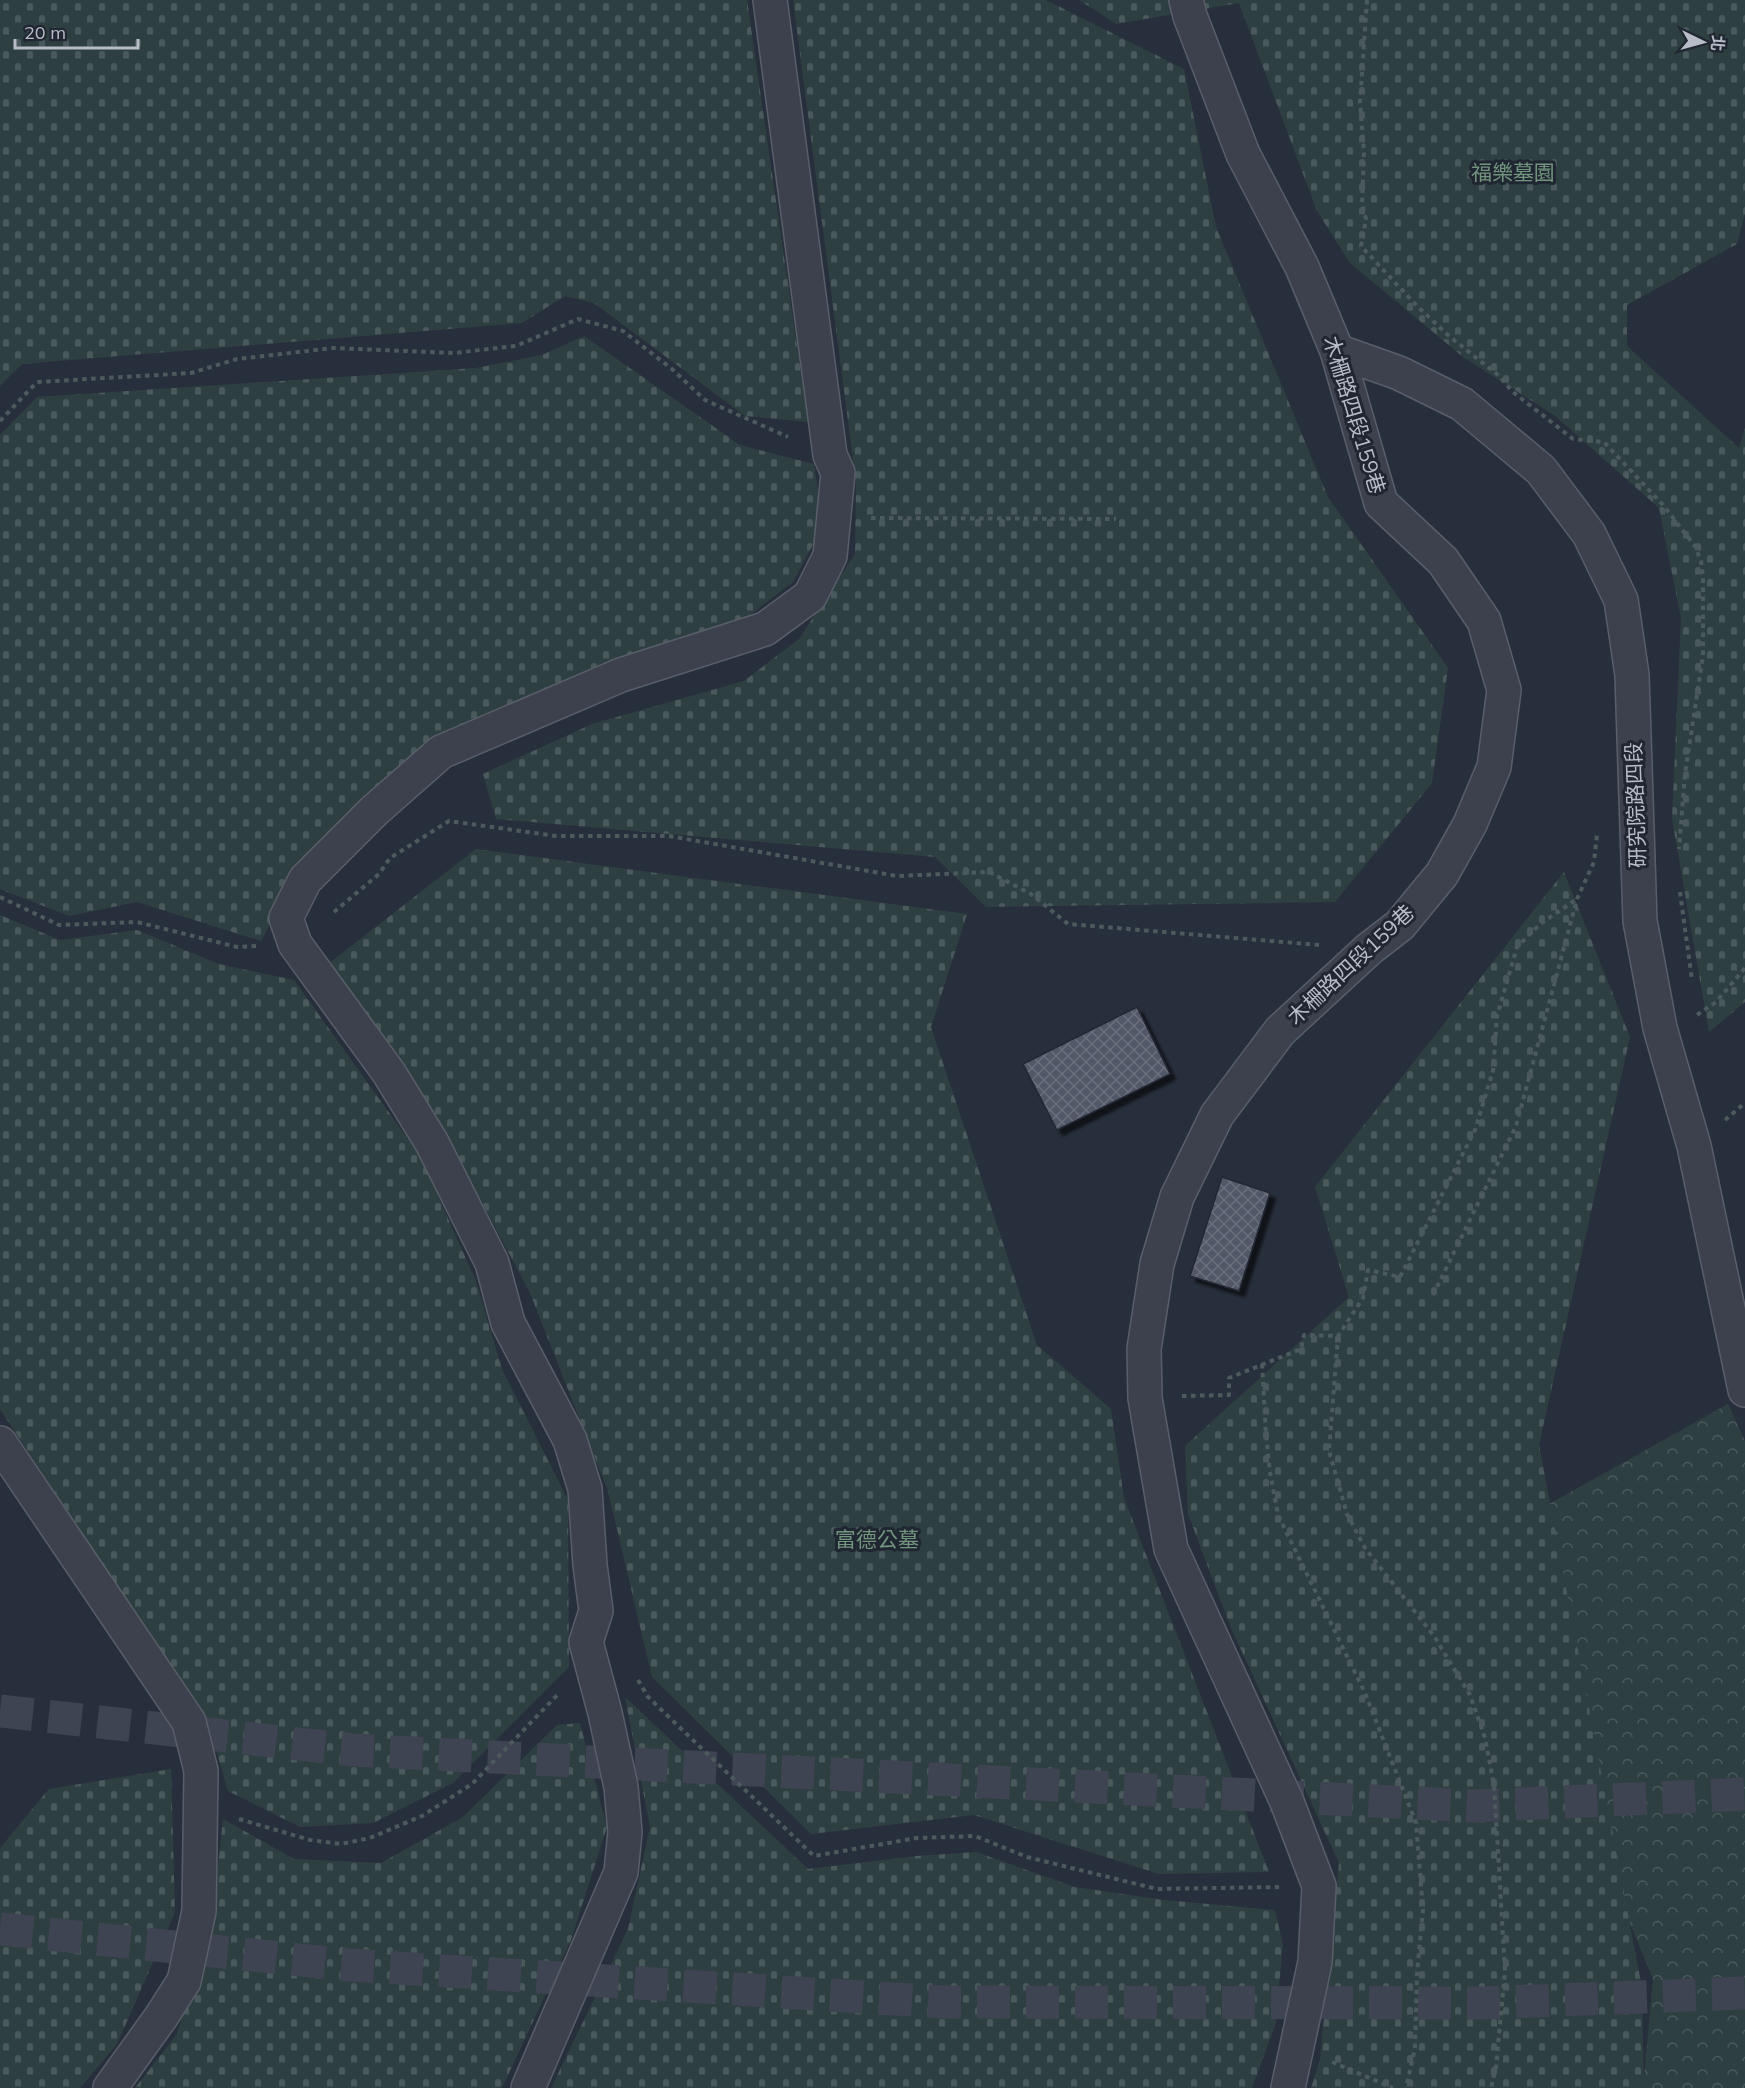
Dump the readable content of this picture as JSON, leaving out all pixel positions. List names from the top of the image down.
{
  "streets": {
    "street": ["木柵路四段159巷", "研究院路四段"]
  },
  "crossings": [
    ["木柵路四段159巷", "研究院路四段"]
  ],
  "parks": ["福樂墓園", "富德公墓"],
  "scale_bar": "20 m",
  "north": "right"
}
